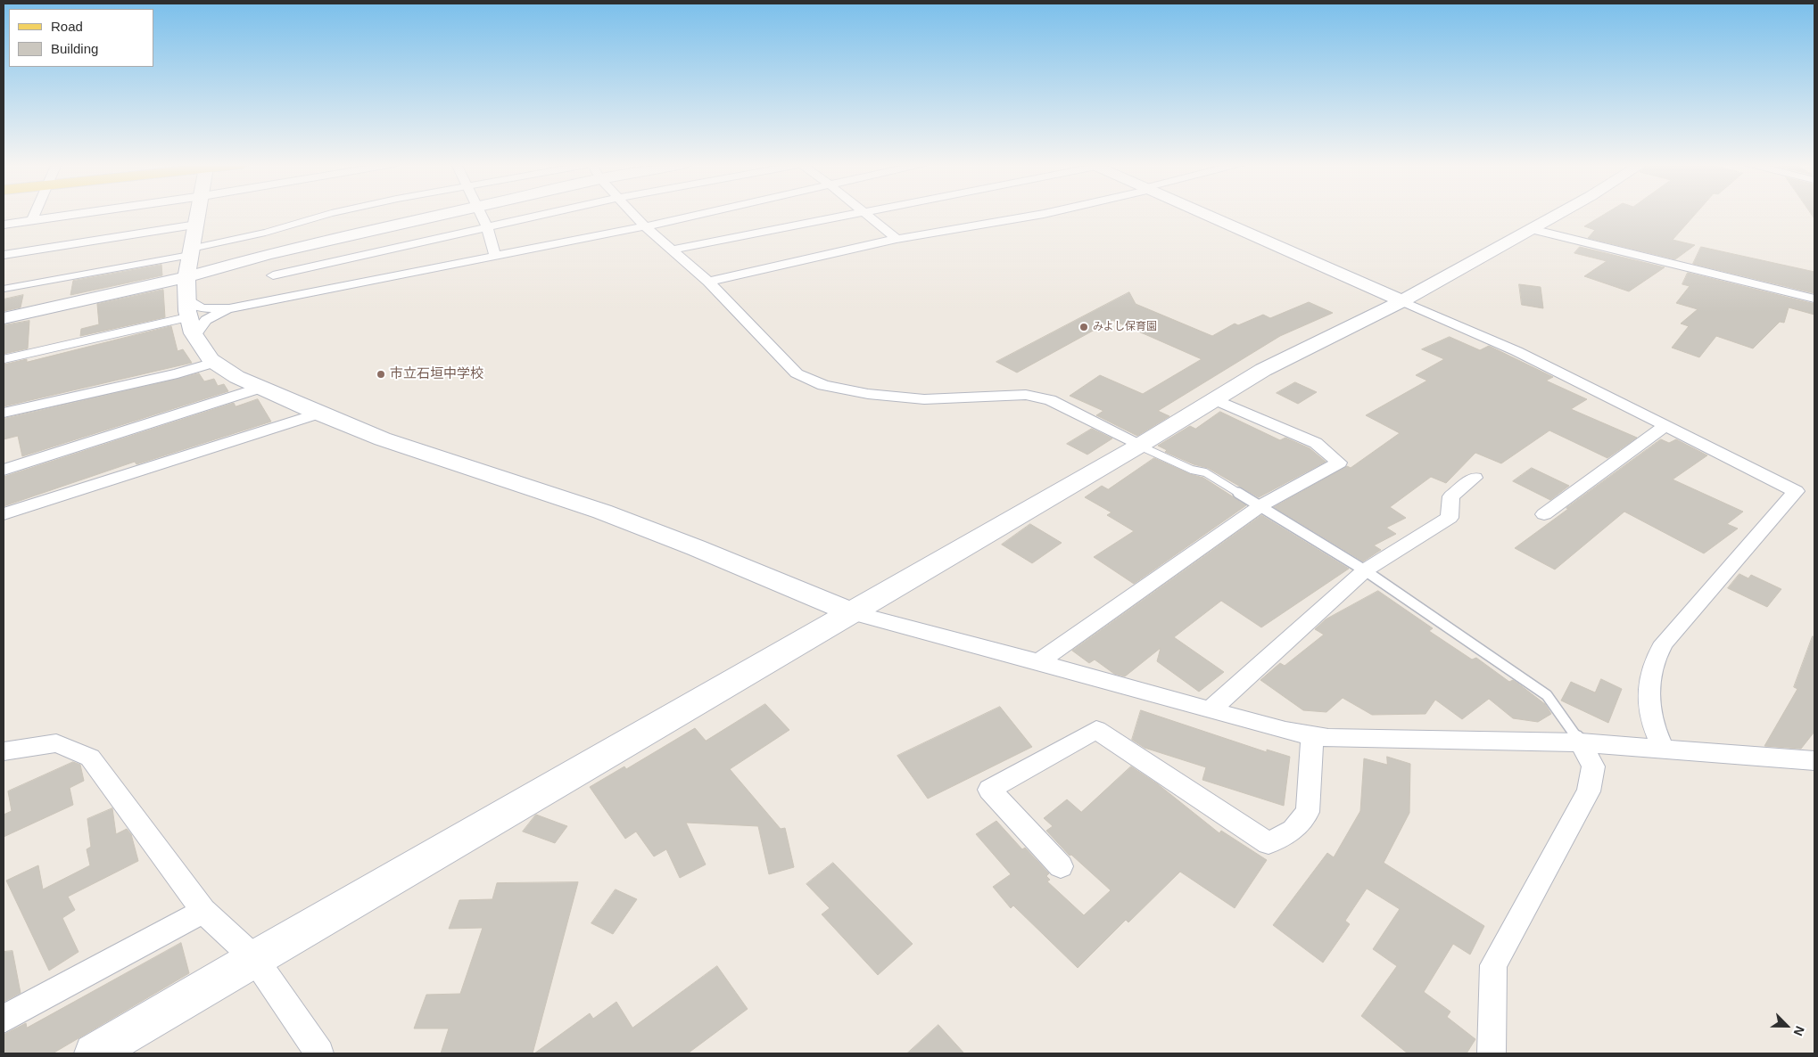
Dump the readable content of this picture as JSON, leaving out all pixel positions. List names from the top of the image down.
{
  "places": ["みよし保育園", "市立石垣中学校"],
  "legend": ["Road", "Building"],
  "north": "bottom right"
}
